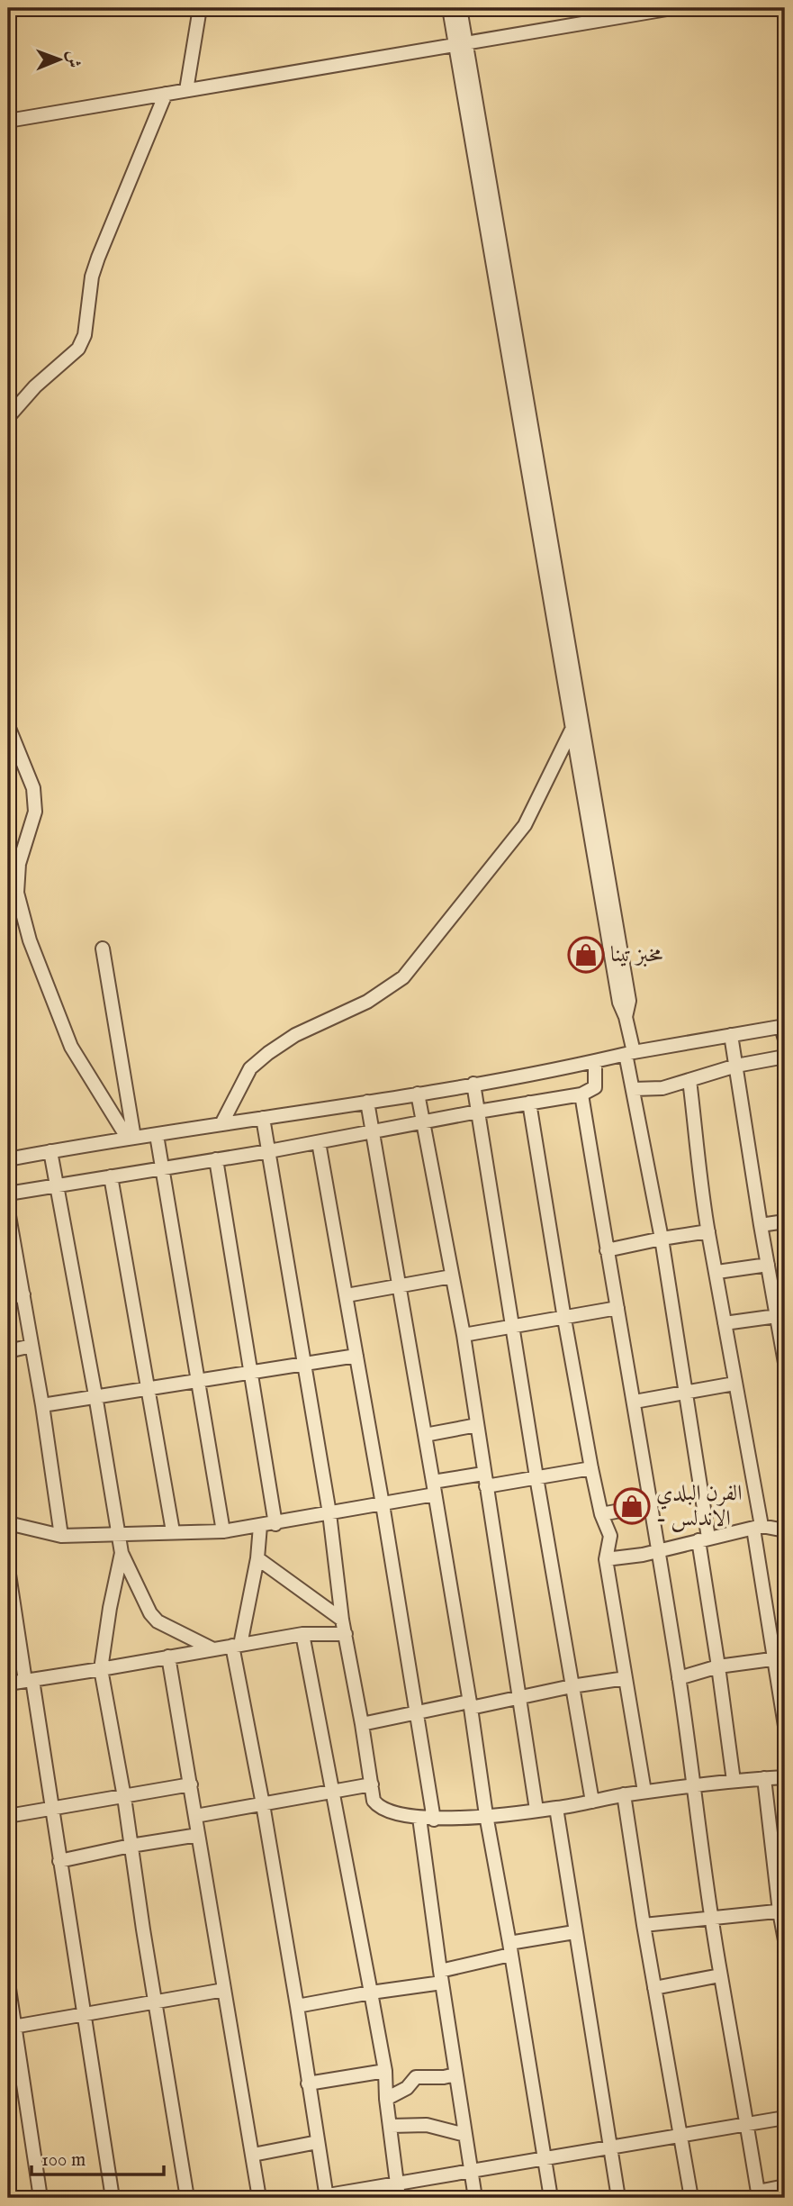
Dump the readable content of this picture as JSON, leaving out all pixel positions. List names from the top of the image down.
{
  "places": {
    "shop": ["مخبز تينا", "الفرن البلدي - الاندلس"]
  },
  "scale_bar": "100 m",
  "north": "right"
}
